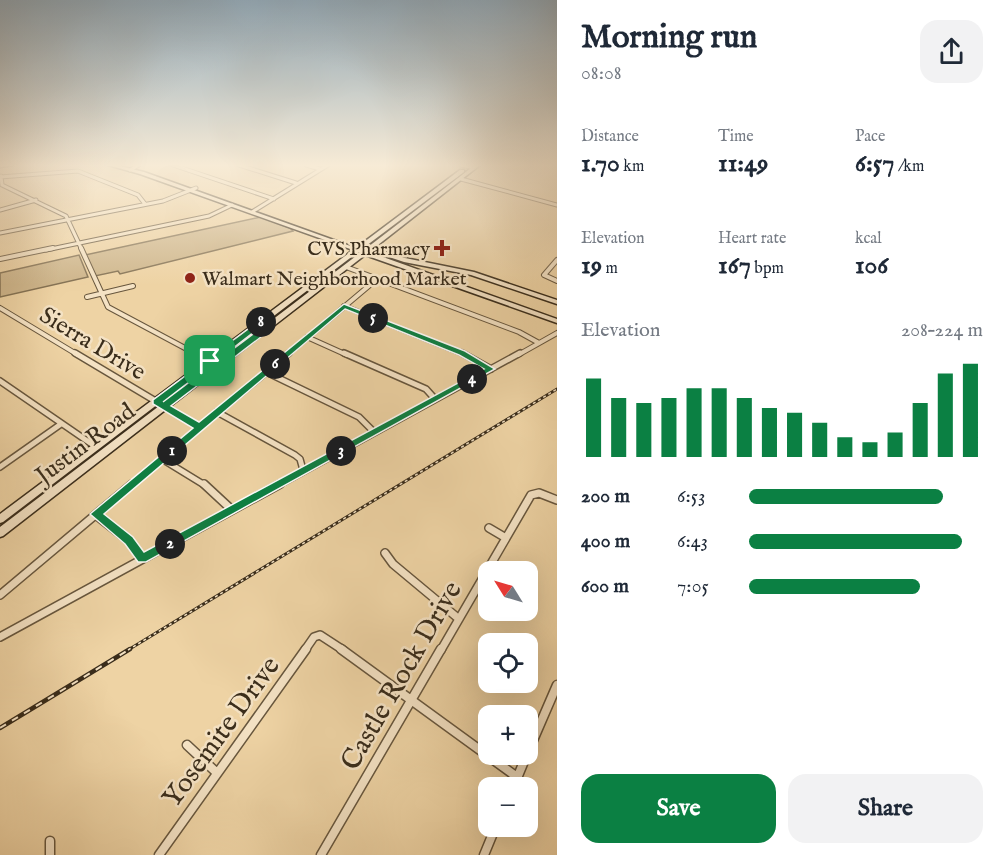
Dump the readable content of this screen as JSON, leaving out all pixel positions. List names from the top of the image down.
{
  "streets": {
    "main road": ["Justin Road"],
    "street": ["Sierra Drive", "Castle Rock Drive", "Yosemite Drive"]
  },
  "crossings": [
    ["Sierra Drive", "Justin Road"],
    ["Castle Rock Drive", "Yosemite Drive"]
  ],
  "places": {
    "health": ["CVS Pharmacy"],
    "other": ["Walmart Neighborhood Market"]
  },
  "north": "top left",
  "page": {
    "heading": ["Morning run", "08:08"],
    "stats": [
      ["Distance", "1.70 km"],
      ["Time", "11:49"],
      ["Pace", "6:57 /km"],
      ["Elevation", "19 m"],
      ["Heart rate", "167 bpm"],
      ["kcal", "106"]
    ],
    "pins": [
      "5",
      "8",
      "6",
      "4",
      "1",
      "3",
      "2"
    ],
    "chart": ["Elevation", "208–224 m"],
    "list": [
      {
        "name": "200 m",
        "note": "6:53"
      },
      {
        "name": "400 m",
        "note": "6:43"
      },
      {
        "name": "600 m",
        "note": "7:05"
      }
    ],
    "map_buttons": ["+", "−"],
    "buttons": ["Save", "Share"]
  }
}
